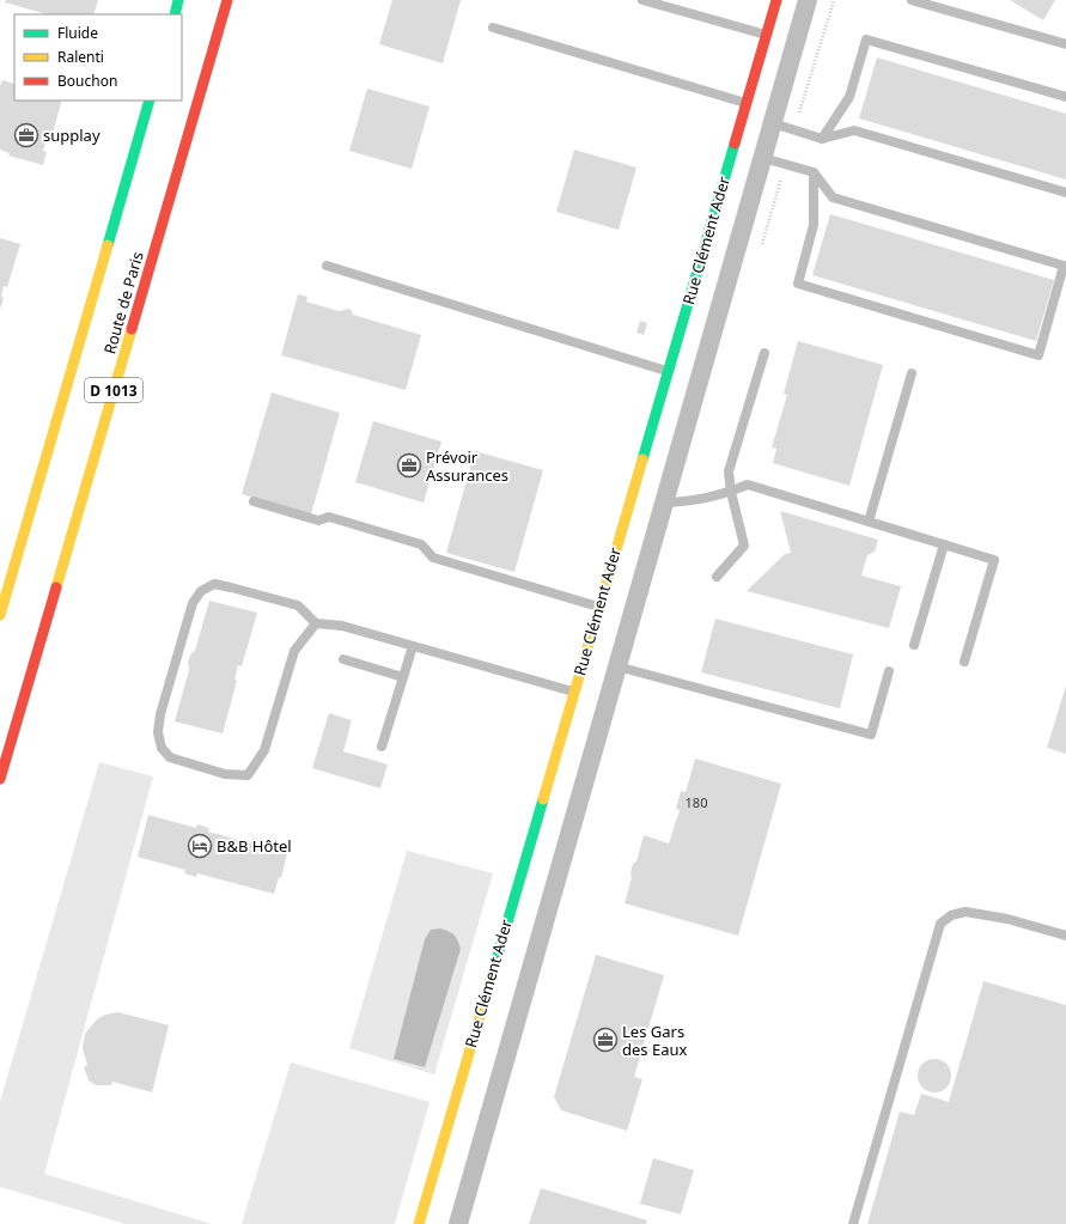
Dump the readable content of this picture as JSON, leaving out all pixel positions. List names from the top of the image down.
{
  "streets": {
    "main road": ["Rue Clément Ader", "Route de Paris", "D 1013"]
  },
  "places": {
    "office": ["supplay", "Prévoir Assurances", "Les Gars des Eaux"],
    "hotel": ["B&B Hôtel"]
  },
  "house_numbers": ["180"],
  "legend": ["Fluide", "Ralenti", "Bouchon"]
}
